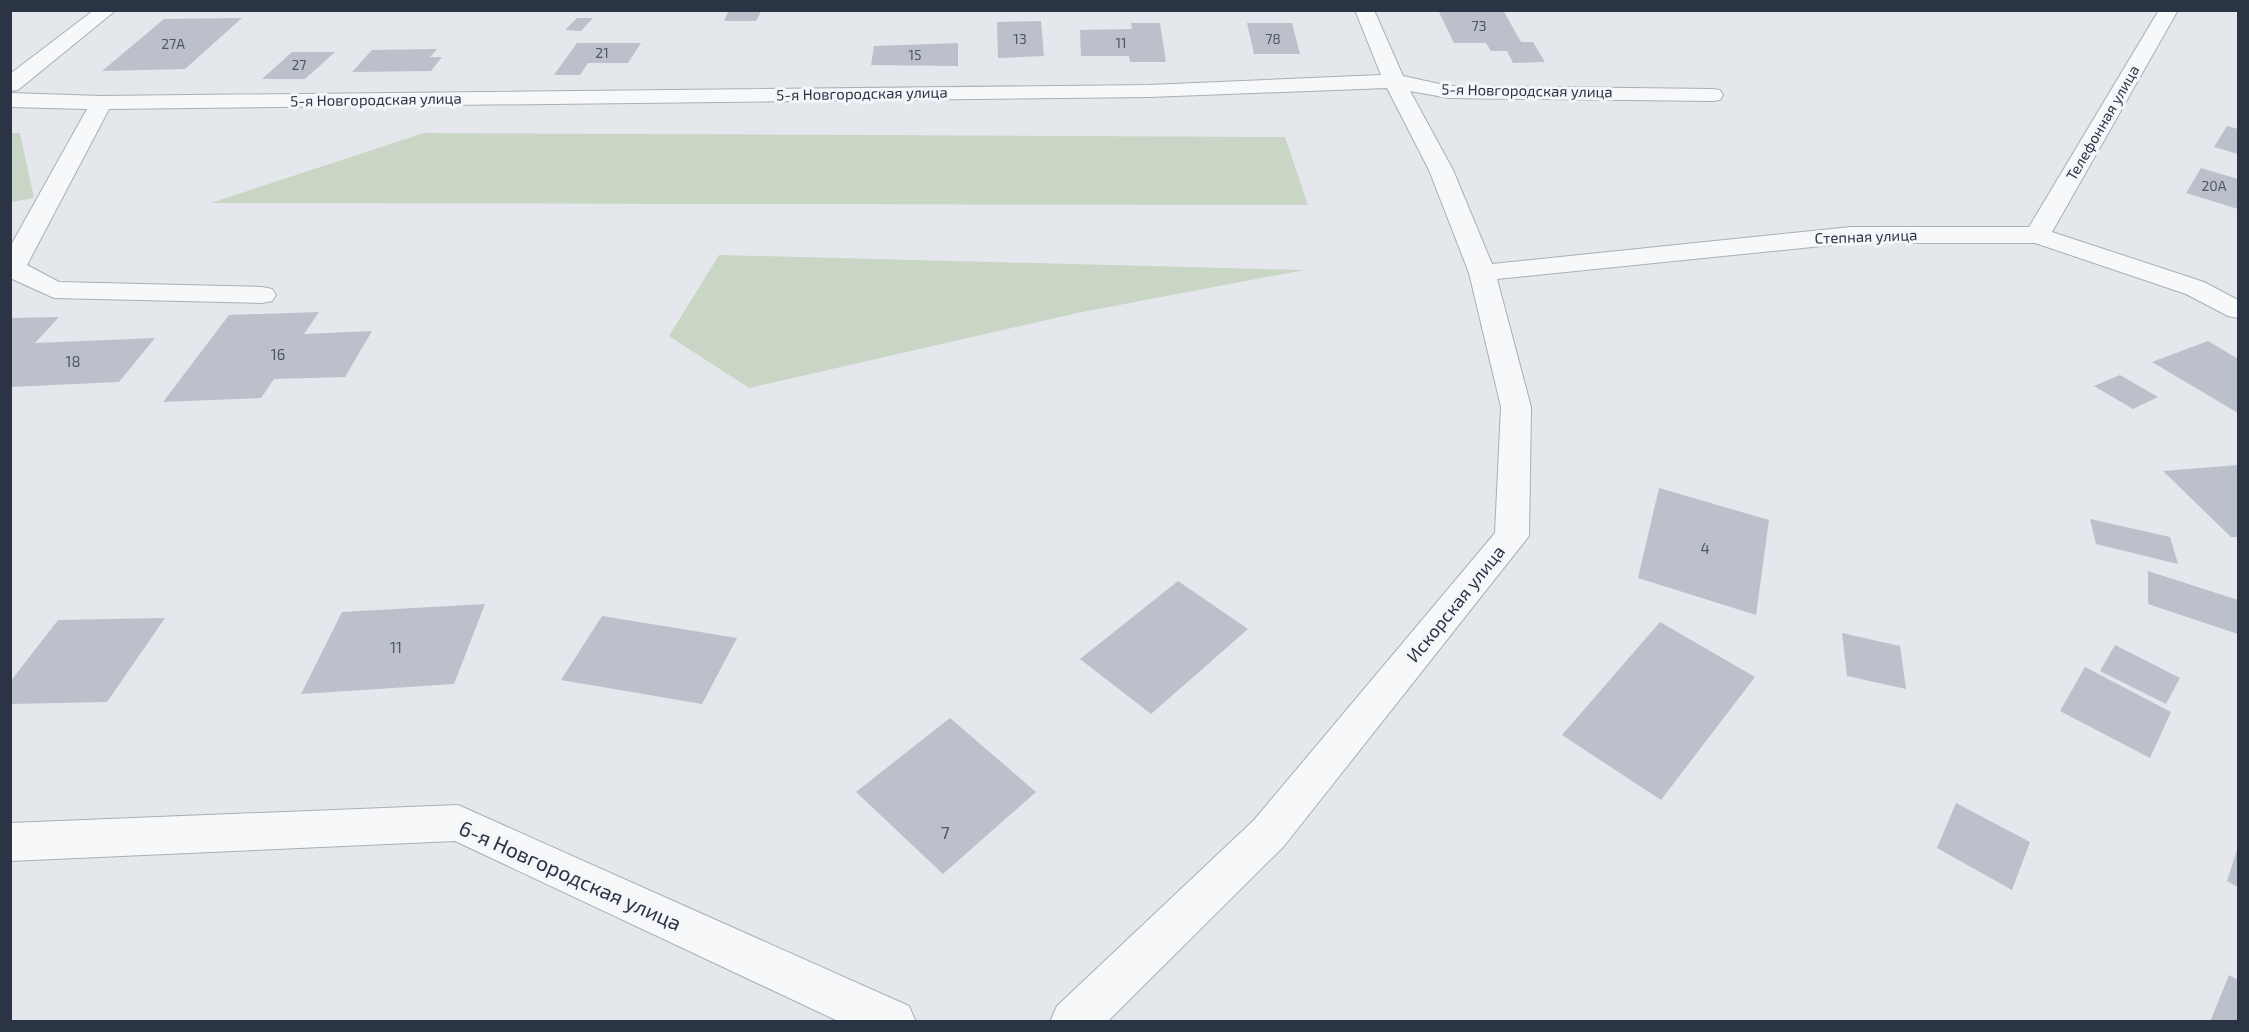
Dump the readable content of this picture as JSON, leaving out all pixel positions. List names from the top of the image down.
{
  "streets": {
    "street": [
      "5-я Новгородская улица",
      "Телефонная улица",
      "Степная улица",
      "Искорская улица",
      "6-я Новгородская улица"
    ]
  },
  "crossings": [
    ["5-я Новгородская улица", "Искорская улица"],
    ["Телефонная улица", "Степная улица"],
    ["Степная улица", "Искорская улица"]
  ],
  "house_numbers": [
    "73",
    "13",
    "78",
    "11",
    "27А",
    "21",
    "15",
    "27",
    "20А",
    "16",
    "18",
    "4",
    "11",
    "7"
  ]
}
